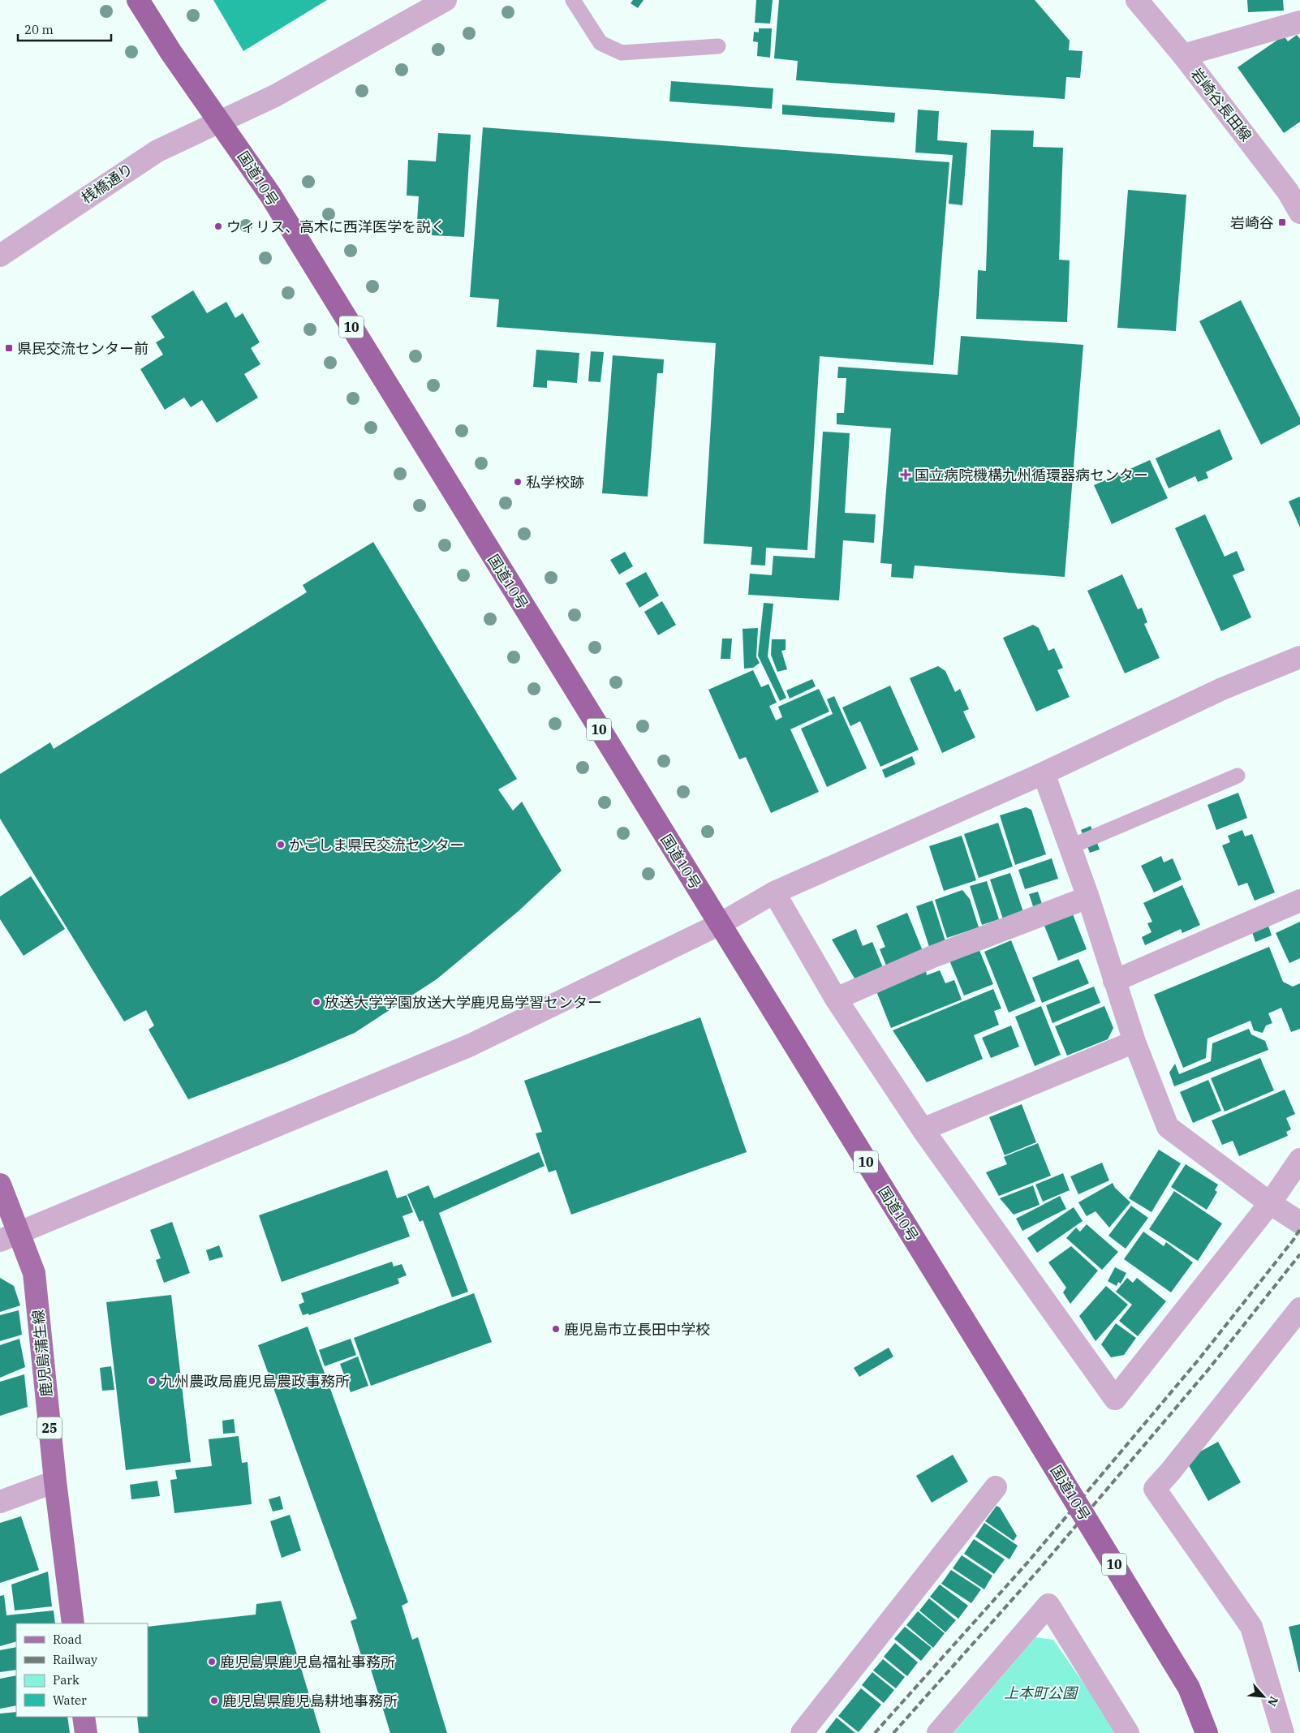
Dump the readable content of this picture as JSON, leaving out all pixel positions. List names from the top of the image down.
{
  "streets": {
    "highway": ["国道10号", "10"],
    "main road": ["鹿児島蒲生線", "25"],
    "street": ["岩崎谷長田線", "桟橋通り"]
  },
  "crossings": [
    ["国道10号", "桟橋通り"]
  ],
  "parks": ["上本町公園"],
  "places": {
    "transit": ["岩崎谷", "県民交流センター前"],
    "other": [
      "ウィリス、高木に西洋医学を説く",
      "私学校跡",
      "かごしま県民交流センター",
      "放送大学学園放送大学鹿児島学習センター",
      "鹿児島市立長田中学校",
      "九州農政局鹿児島農政事務所",
      "鹿児島県鹿児島福祉事務所",
      "鹿児島県鹿児島耕地事務所"
    ],
    "health": ["国立病院機構九州循環器病センター"]
  },
  "legend": [
    "Road",
    "Railway",
    "Park",
    "Water"
  ],
  "scale_bar": "20 m",
  "north": "bottom right"
}
